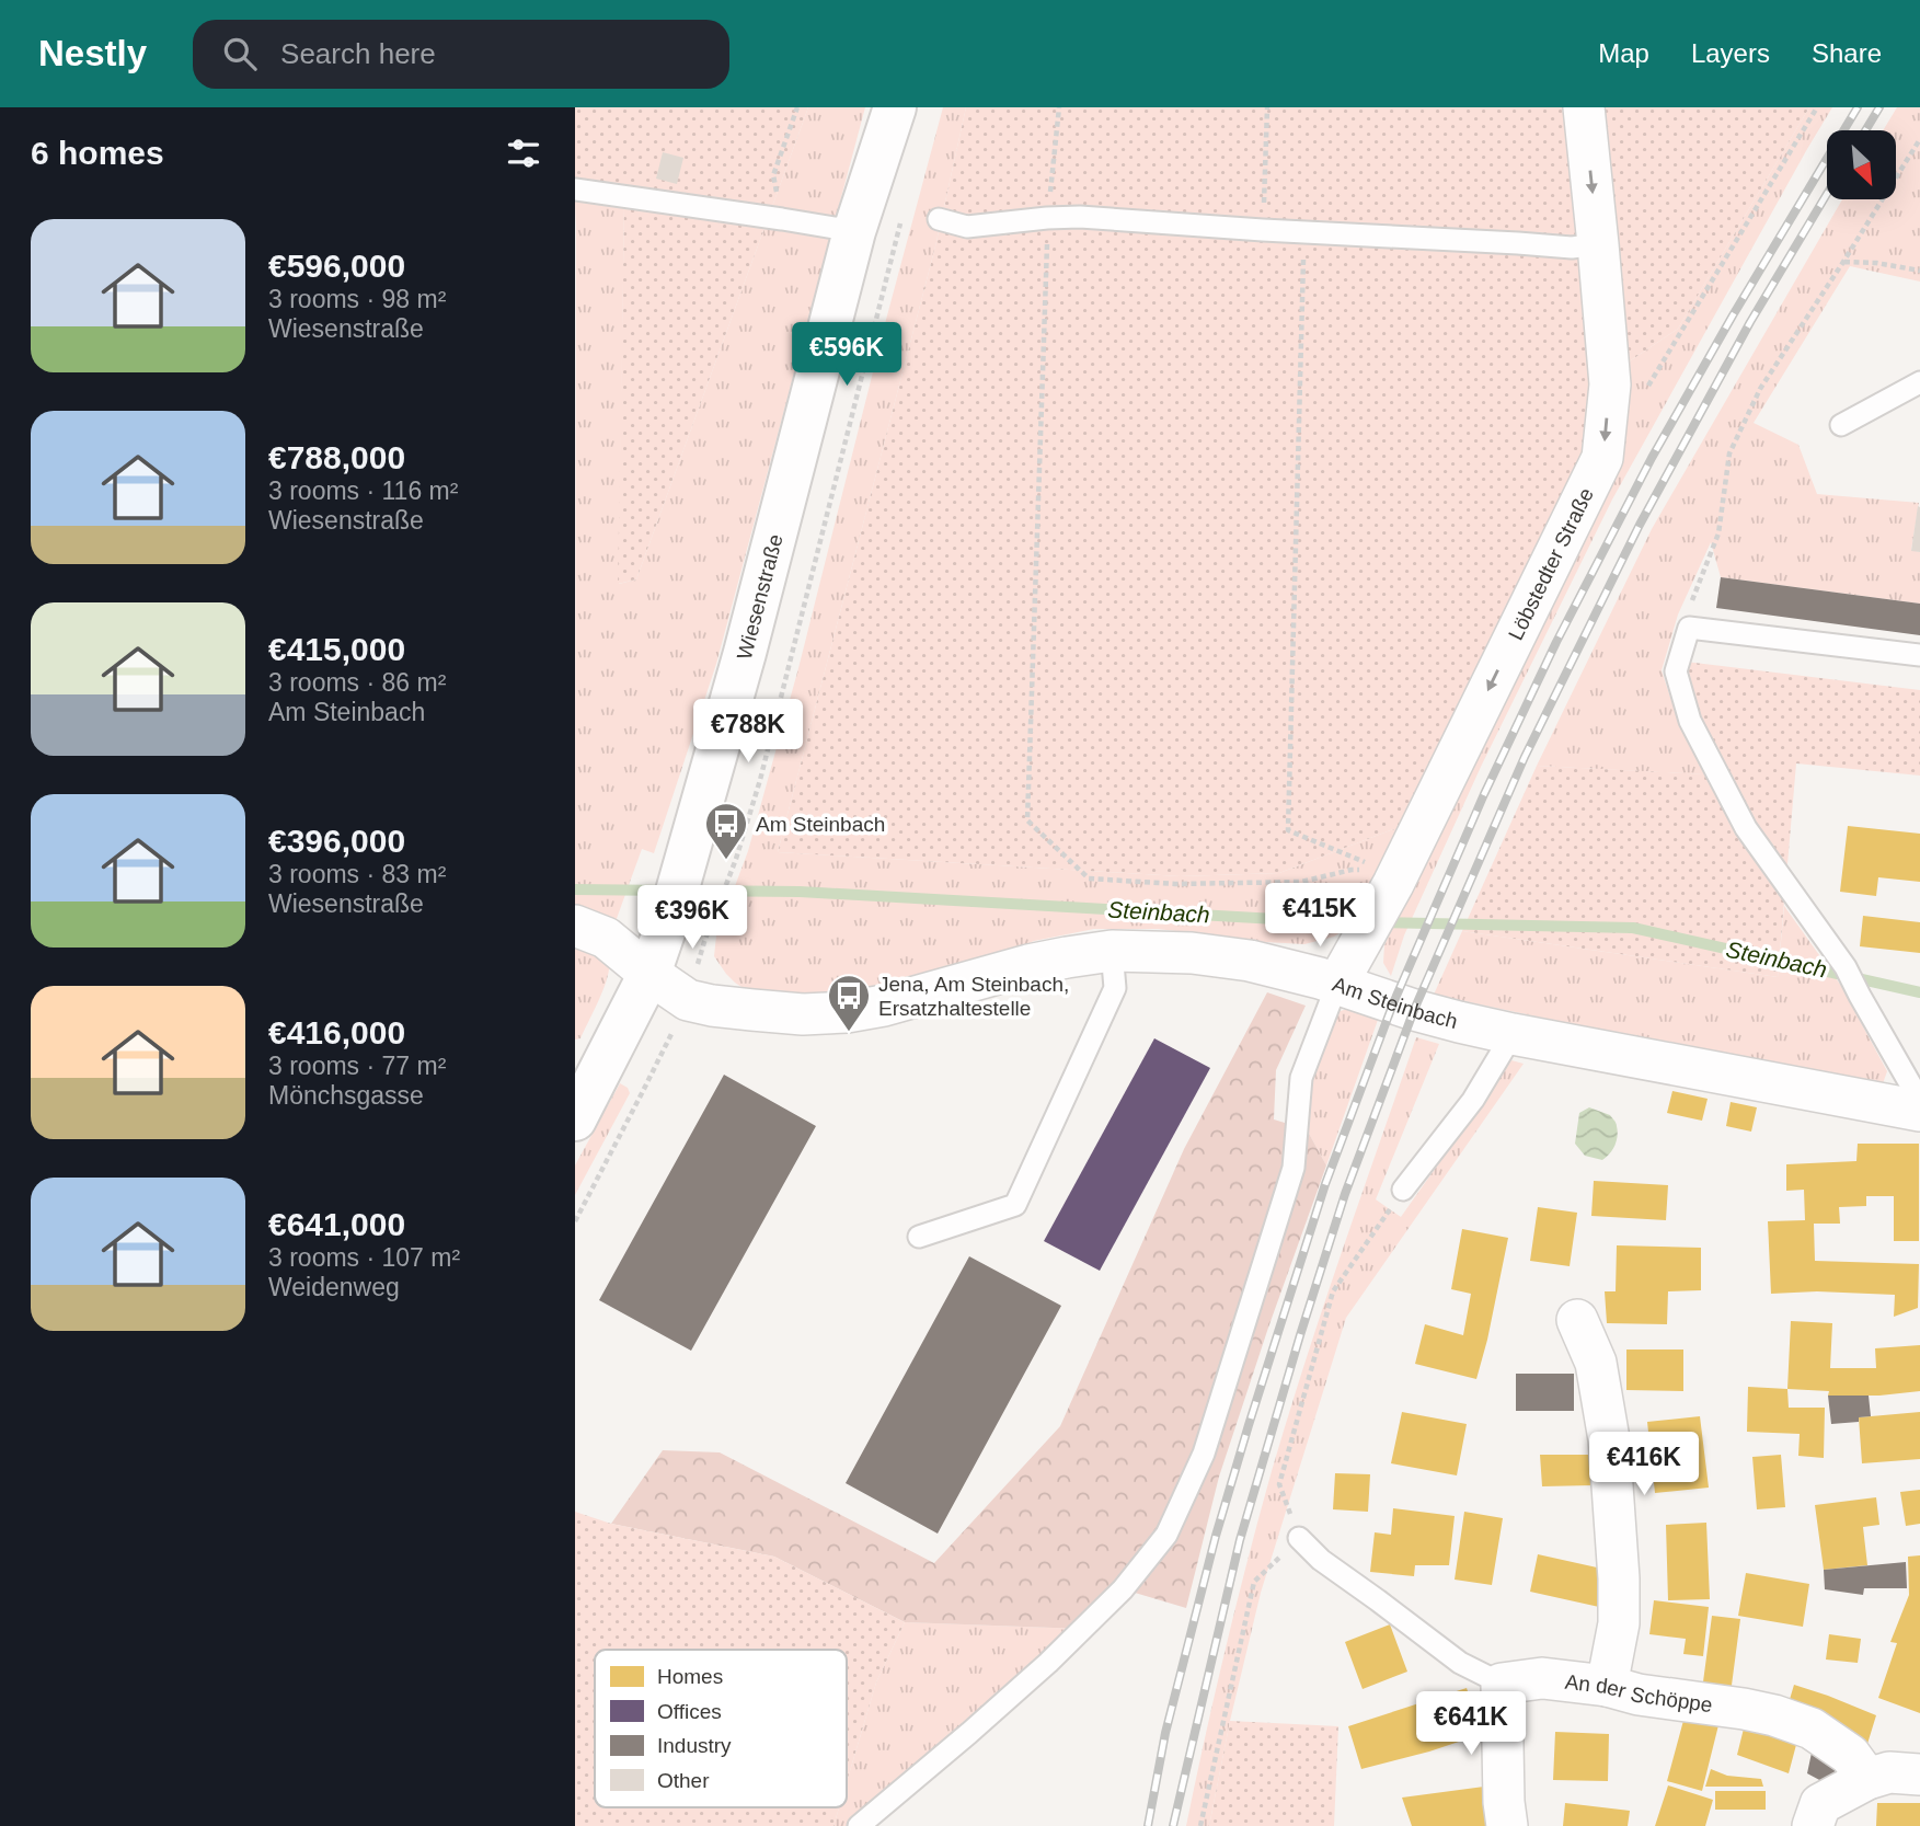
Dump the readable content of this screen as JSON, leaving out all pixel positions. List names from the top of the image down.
{
  "streets": {
    "street": [
      "Löbstedter Straße",
      "Wiesenstraße",
      "Am Steinbach",
      "An der Schöppe"
    ]
  },
  "crossings": [
    ["Löbstedter Straße", "Am Steinbach"],
    ["Wiesenstraße", "Am Steinbach"]
  ],
  "one_way": ["Löbstedter Straße"],
  "water": ["Steinbach"],
  "places": {
    "bus stop": ["Am Steinbach", "Jena, Am Steinbach, Ersatzhaltestelle"]
  },
  "legend": [
    "Homes",
    "Offices",
    "Industry",
    "Other"
  ],
  "north": "bottom right",
  "page": {
    "header": "Nestly",
    "search": "Search here",
    "nav": ["Map", "Layers", "Share"],
    "heading": "6 homes",
    "list": [
      {
        "name": "€596,000",
        "note": "3 rooms · 98 m² · Wiesenstraße"
      },
      {
        "name": "€788,000",
        "note": "3 rooms · 116 m² · Wiesenstraße"
      },
      {
        "name": "€415,000",
        "note": "3 rooms · 86 m² · Am Steinbach"
      },
      {
        "name": "€396,000",
        "note": "3 rooms · 83 m² · Wiesenstraße"
      },
      {
        "name": "€416,000",
        "note": "3 rooms · 77 m² · Mönchsgasse"
      },
      {
        "name": "€641,000",
        "note": "3 rooms · 107 m² · Weidenweg"
      }
    ],
    "price": [
      "€596K",
      "€788K",
      "€415K",
      "€396K",
      "€416K",
      "€641K"
    ]
  }
}
